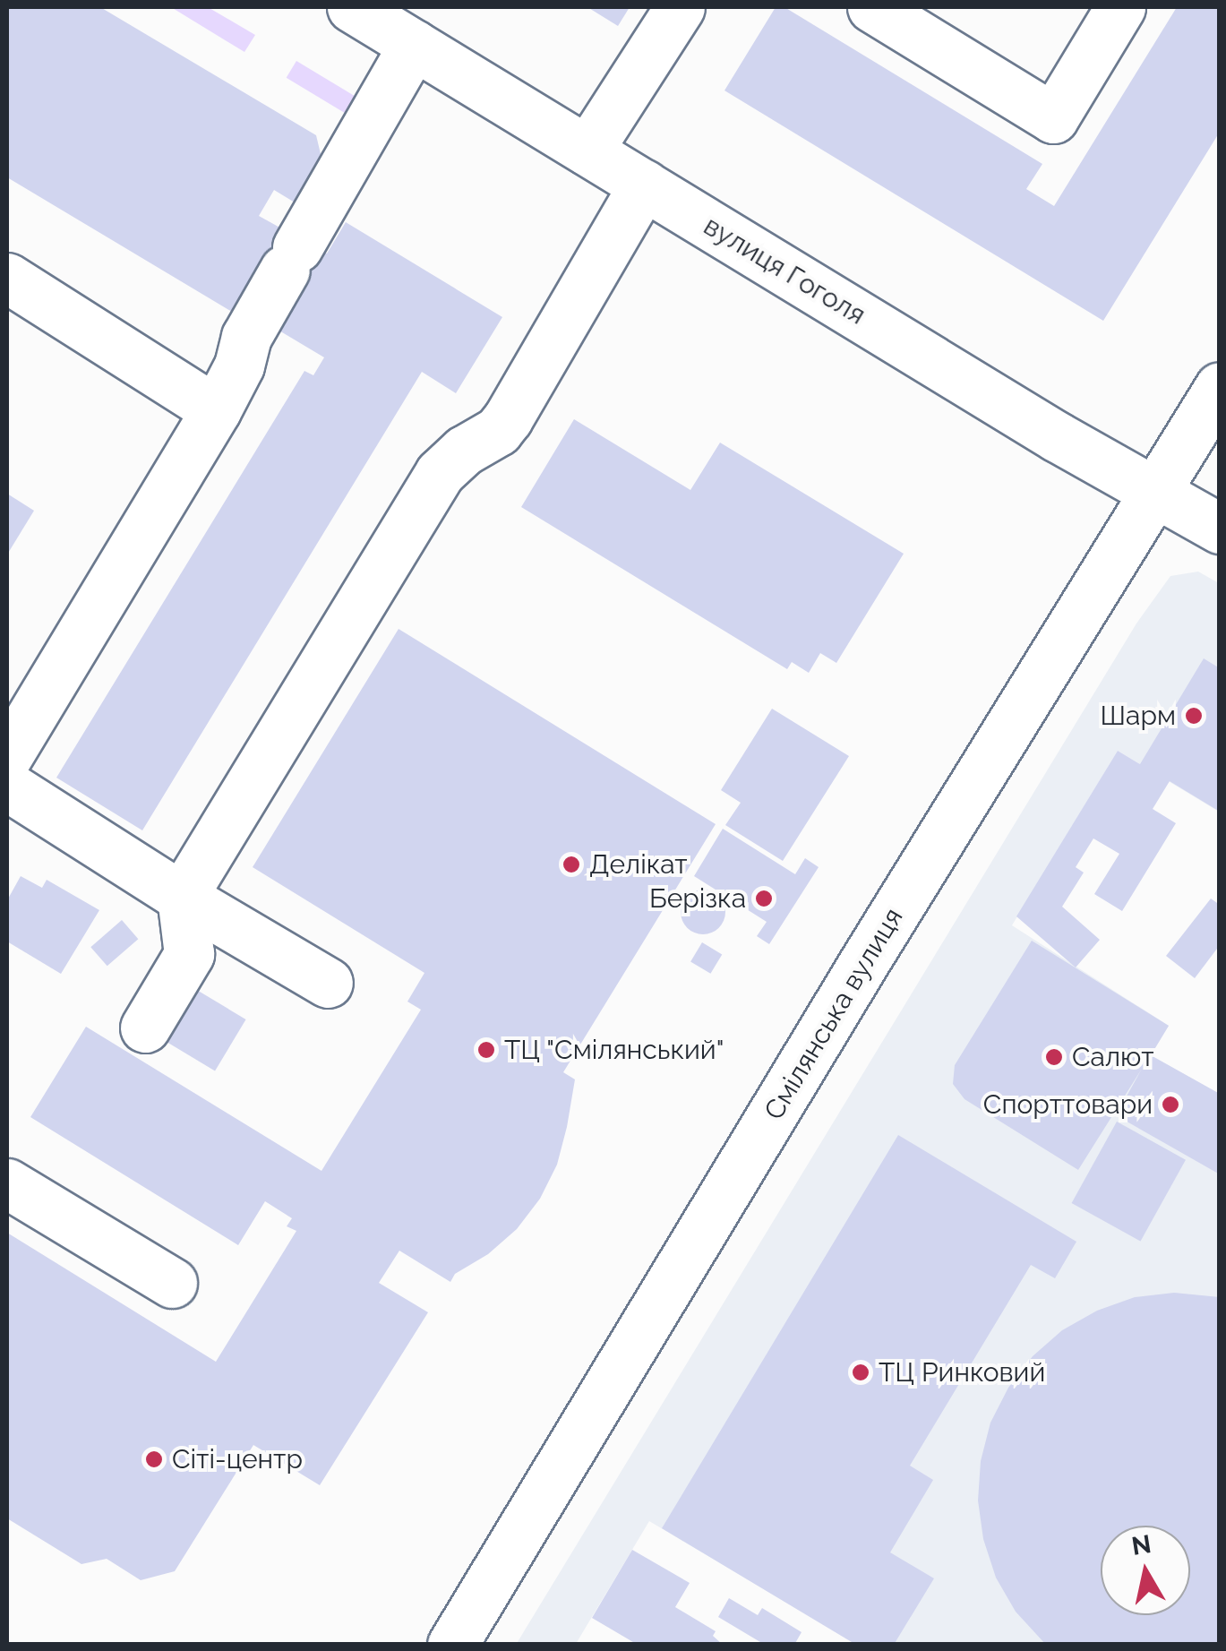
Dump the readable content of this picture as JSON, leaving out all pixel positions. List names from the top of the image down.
{
  "streets": {
    "main road": ["вулиця Гоголя", "Смілянська вулиця"]
  },
  "crossings": [
    ["вулиця Гоголя", "Смілянська вулиця"]
  ],
  "places": [
    "Шарм",
    "Делікат",
    "Берізка",
    "ТЦ \"Смілянський\"",
    "Салют",
    "Спорттовари",
    "ТЦ Ринковий",
    "Сіті-центр"
  ],
  "north": "top"
}
